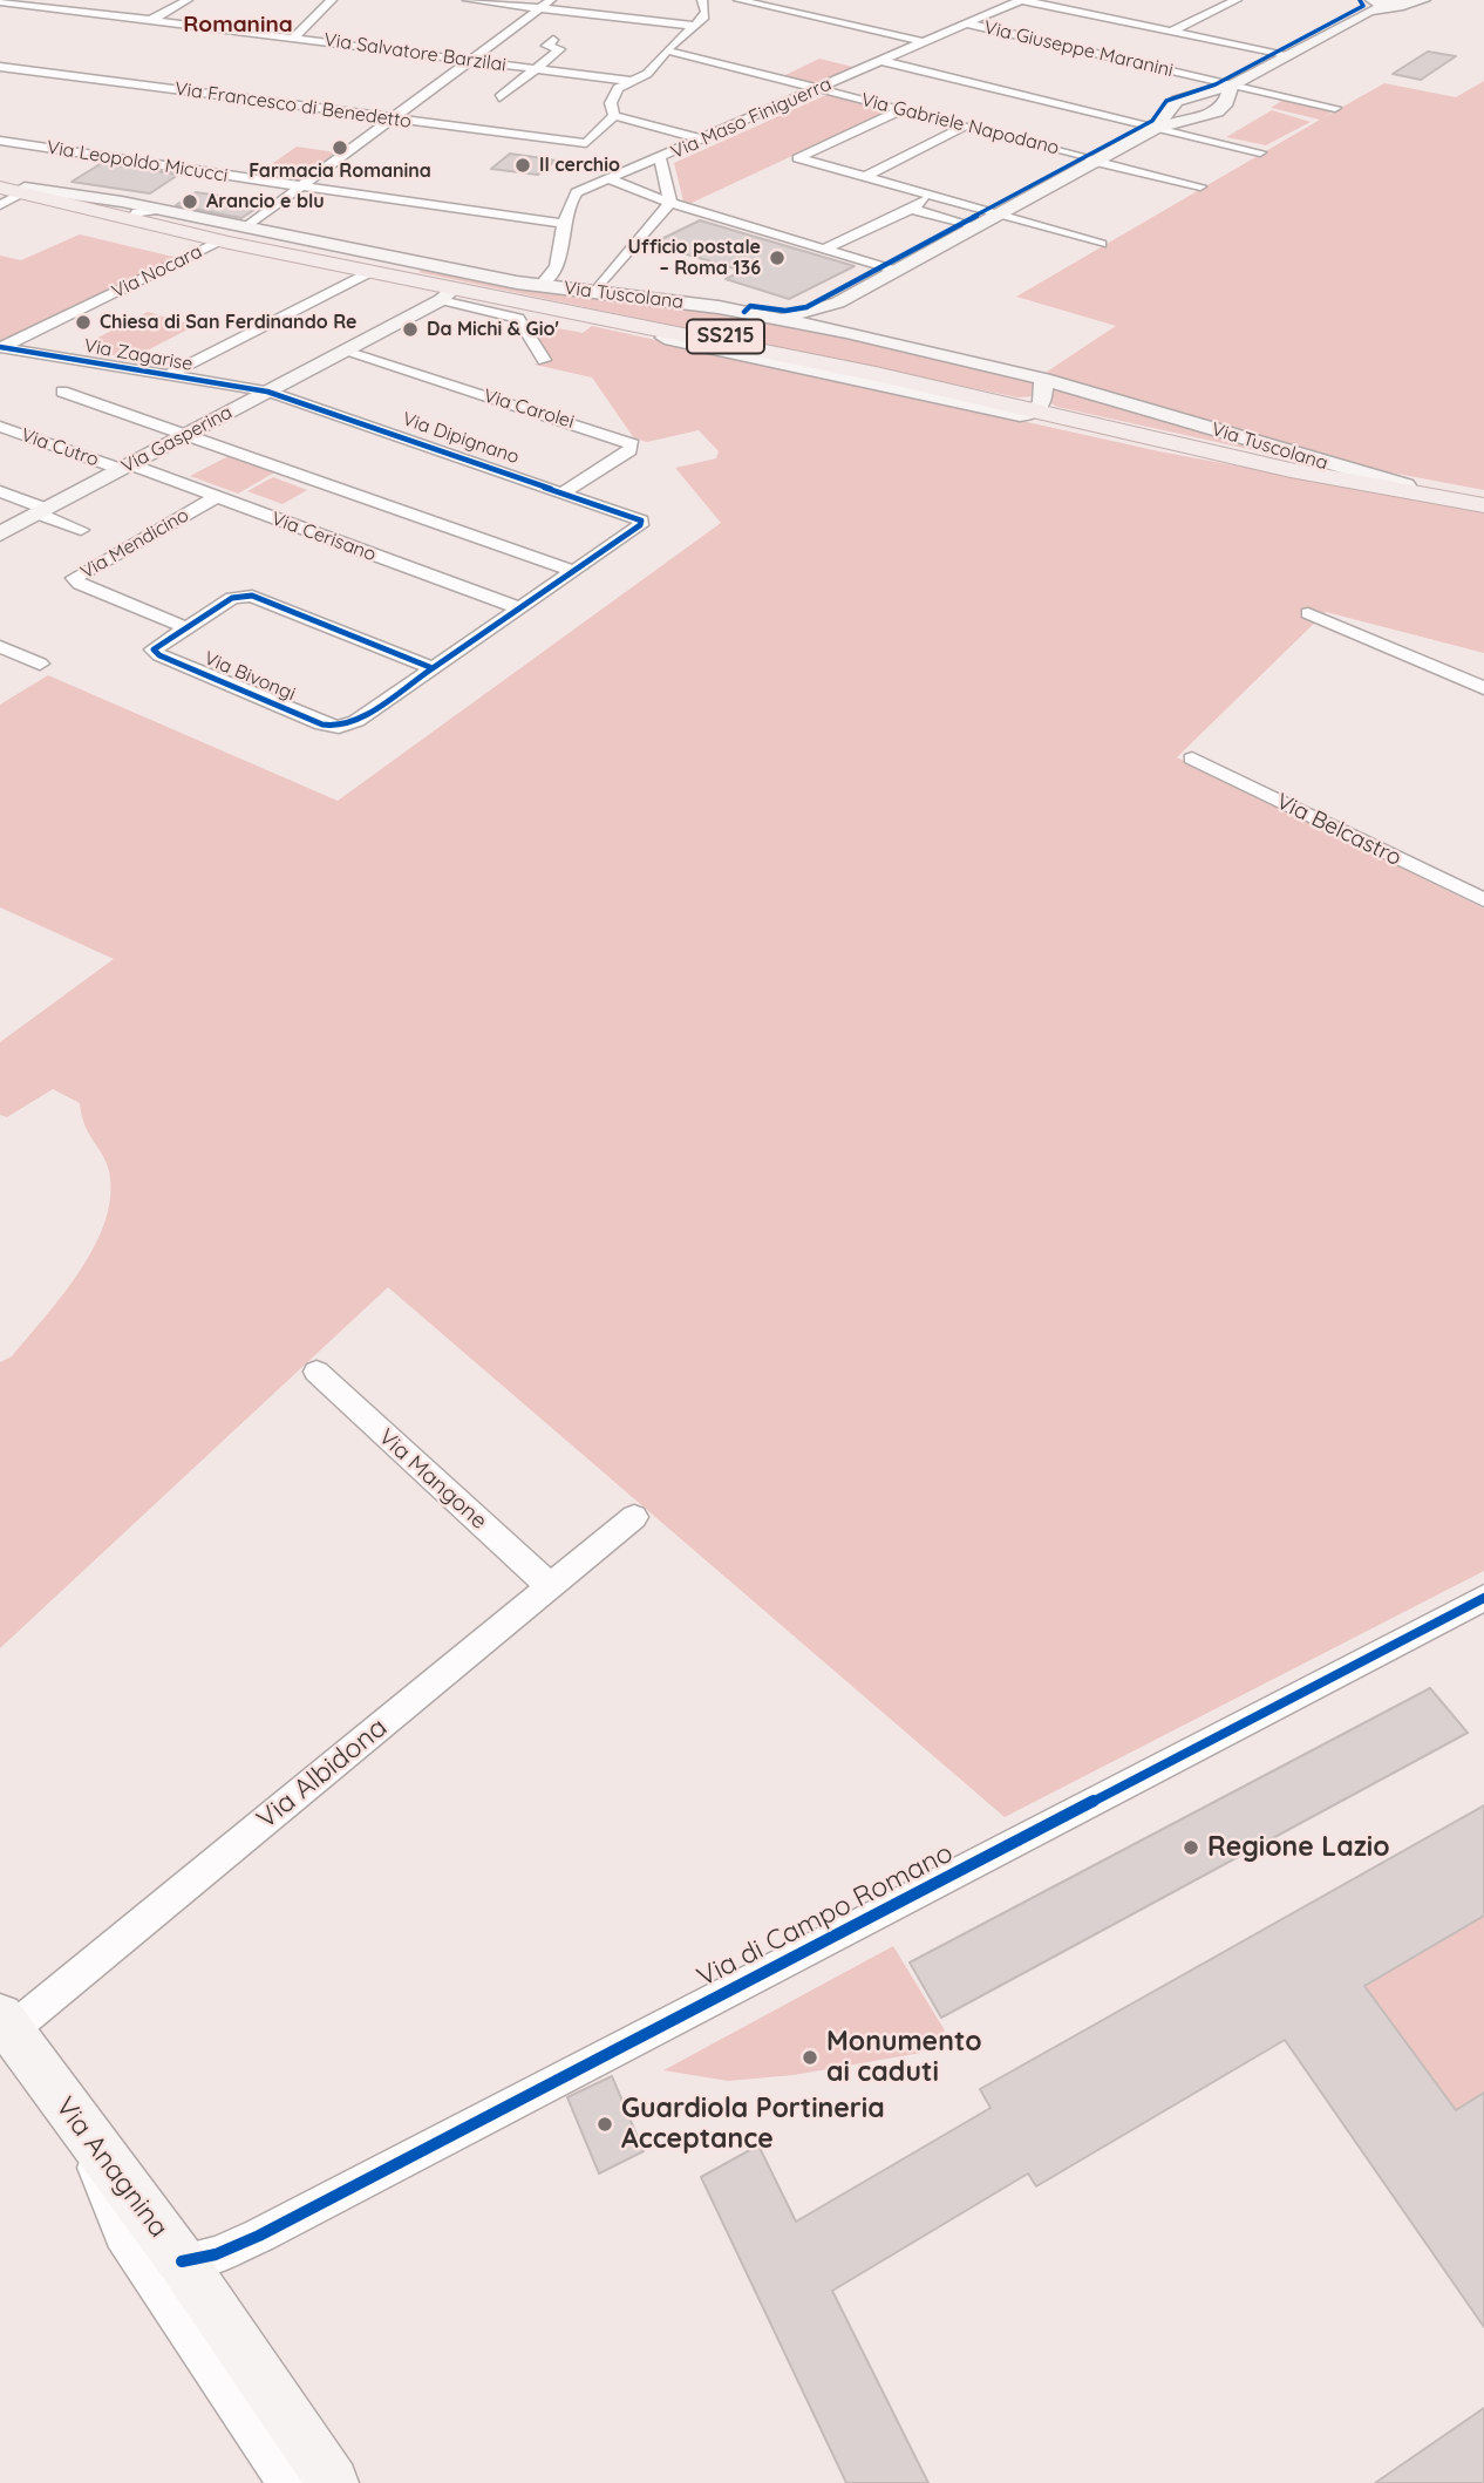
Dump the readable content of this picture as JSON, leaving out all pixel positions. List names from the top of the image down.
{
  "streets": {
    "main road": ["Via Tuscolana", "SS215"],
    "street": [
      "Via Giuseppe Maranini",
      "Via Salvatore Barzilai",
      "Via Francesco di Benedetto",
      "Via Maso Finiguerra",
      "Via Gabriele Napodano",
      "Via Leopoldo Micucci",
      "Via Nocara",
      "Via Zagarise",
      "Via Carolei",
      "Via Dipignano",
      "Via Gasperina",
      "Via Cutro",
      "Via Cerisano",
      "Via Mendicino",
      "Via Bivongi",
      "Via Belcastro",
      "Via Mangone",
      "Via Albidona",
      "Via di Campo Romano",
      "Via Anagnina"
    ]
  },
  "crossings": [
    ["Via Giuseppe Maranini", "Via Maso Finiguerra"],
    ["Via Maso Finiguerra", "Via Gabriele Napodano"],
    ["Via Maso Finiguerra", "Via Leopoldo Micucci"],
    ["Via Maso Finiguerra", "Via Tuscolana"],
    ["Via Nocara", "Via Tuscolana"],
    ["Via Nocara", "Via Zagarise"],
    ["Via Tuscolana", "Via Gasperina"],
    ["Via Zagarise", "Via Dipignano"],
    ["Via Zagarise", "Via Gasperina"],
    ["Via Carolei", "Via Dipignano"],
    ["Via Carolei", "Via Gasperina"],
    ["Via Dipignano", "Via Gasperina"],
    ["Via Dipignano", "Via Bivongi"],
    ["Via Gasperina", "Via Cutro"],
    ["Via Gasperina", "Via Cerisano"],
    ["Via Cutro", "Via Cerisano"],
    ["Via Cerisano", "Via Mendicino"],
    ["Via Cerisano", "Via Bivongi"],
    ["Via Mendicino", "Via Bivongi"],
    ["Via Mangone", "Via Albidona"],
    ["Via Albidona", "Via Anagnina"],
    ["Via di Campo Romano", "Via Anagnina"]
  ],
  "districts": ["Romanina"],
  "places": [
    "Farmacia Romanina",
    "Il cerchio",
    "Arancio e blu",
    "Ufficio postale – Roma 136",
    "Chiesa di San Ferdinando Re",
    "Da Michi & Gio'",
    "Regione Lazio",
    "Monumento ai caduti",
    "Guardiola Portineria Acceptance"
  ]
}
